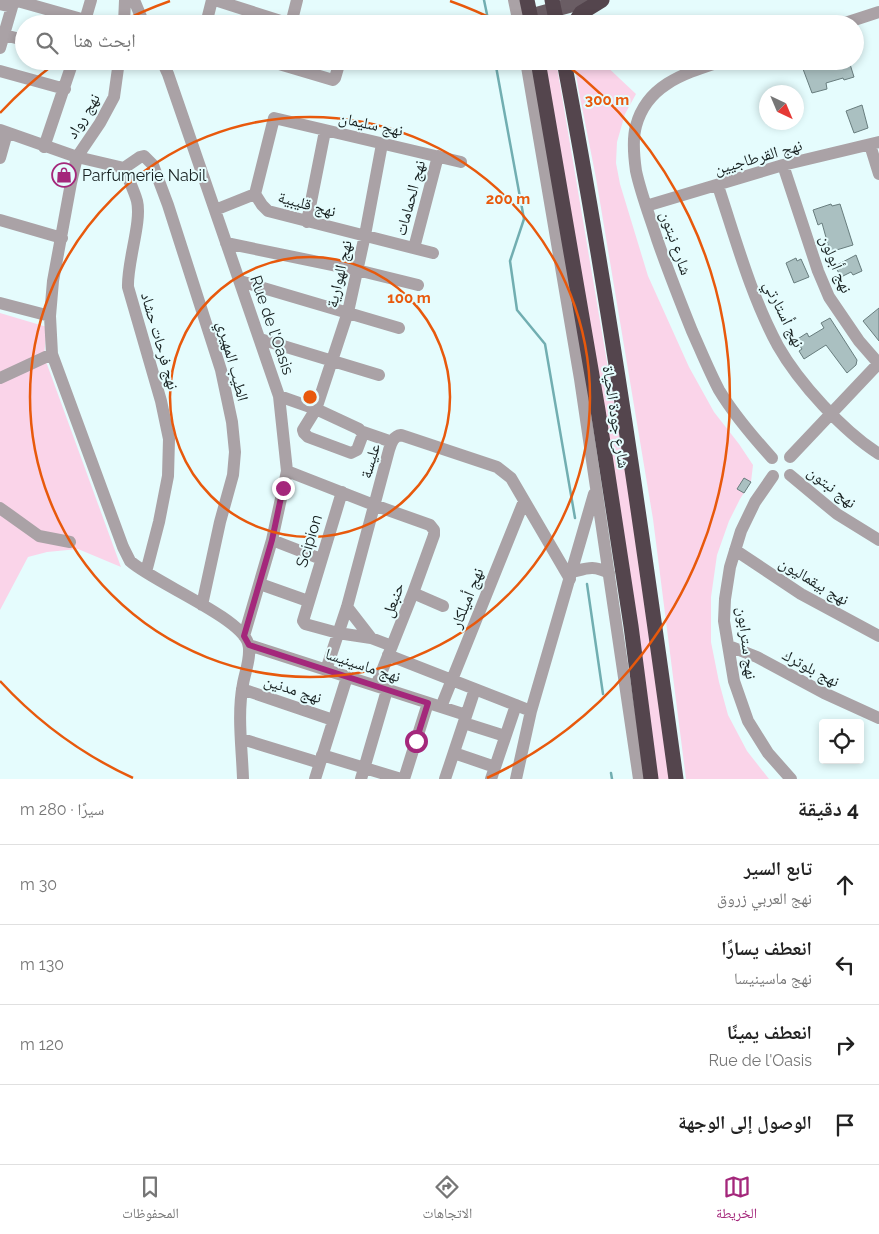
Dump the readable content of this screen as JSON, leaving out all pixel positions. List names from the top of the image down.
{
  "streets": {
    "highway": ["شارع جودة الحياة"],
    "street": [
      "نهج رواد",
      "نهج سليمان",
      "نهج القرطاجيين",
      "نهج الحمامات",
      "نهج قليبية",
      "شارع نبتون",
      "نهج أبولون",
      "نهج الهوارية",
      "نهج أستارتي",
      "Rue de l'Oasis",
      "نهج فرحات حشاد",
      "الطيب المهيري",
      "عليسة",
      "نهج نبتون",
      "Scipion",
      "نهج بيقماليون",
      "نهج أميلكار",
      "حنبعل",
      "نهج سترابون",
      "نهج ماسينيسا",
      "نهج بلوترك",
      "نهج مدنين"
    ]
  },
  "crossings": [
    ["نهج رواد", "Rue de l'Oasis"],
    ["نهج رواد", "نهج فرحات حشاد"],
    ["نهج رواد", "الطيب المهيري"],
    ["نهج رواد", "نهج ماسينيسا"],
    ["نهج سليمان", "نهج الحمامات"],
    ["نهج سليمان", "نهج قليبية"],
    ["نهج سليمان", "نهج الهوارية"],
    ["نهج القرطاجيين", "شارع نبتون"],
    ["نهج القرطاجيين", "نهج أبولون"],
    ["نهج القرطاجيين", "نهج أستارتي"],
    ["نهج الحمامات", "نهج قليبية"],
    ["نهج قليبية", "نهج الهوارية"],
    ["شارع نبتون", "نهج نبتون"],
    ["شارع نبتون", "نهج سترابون"],
    ["Rue de l'Oasis", "نهج ماسينيسا"],
    ["Rue de l'Oasis", "نهج مدنين"],
    ["نهج فرحات حشاد", "الطيب المهيري"],
    ["عليسة", "Scipion"],
    ["عليسة", "نهج أميلكار"],
    ["عليسة", "حنبعل"],
    ["عليسة", "نهج ماسينيسا"],
    ["نهج نبتون", "نهج سترابون"],
    ["نهج بيقماليون", "نهج سترابون"],
    ["نهج أميلكار", "نهج ماسينيسا"],
    ["حنبعل", "نهج ماسينيسا"],
    ["نهج سترابون", "نهج بلوترك"]
  ],
  "places": {
    "shop": ["Parfumerie Nabil"]
  },
  "north": "bottom right",
  "page": {
    "search": "ابحث هنا",
    "heading": ["4 دقيقة", "سيرًا · 280 m"],
    "list": [
      ["تابع السير", "نهج العربي زروق", "30 m"],
      ["انعطف يسارًا", "نهج ماسينيسا", "130 m"],
      ["انعطف يمينًا", "Rue de l'Oasis", "120 m"],
      "الوصول إلى الوجهة"
    ],
    "nav": ["الخريطة", "الاتجاهات", "المحفوظات"]
  },
  "rings": ["300 m", "200 m", "100 m"]
}
